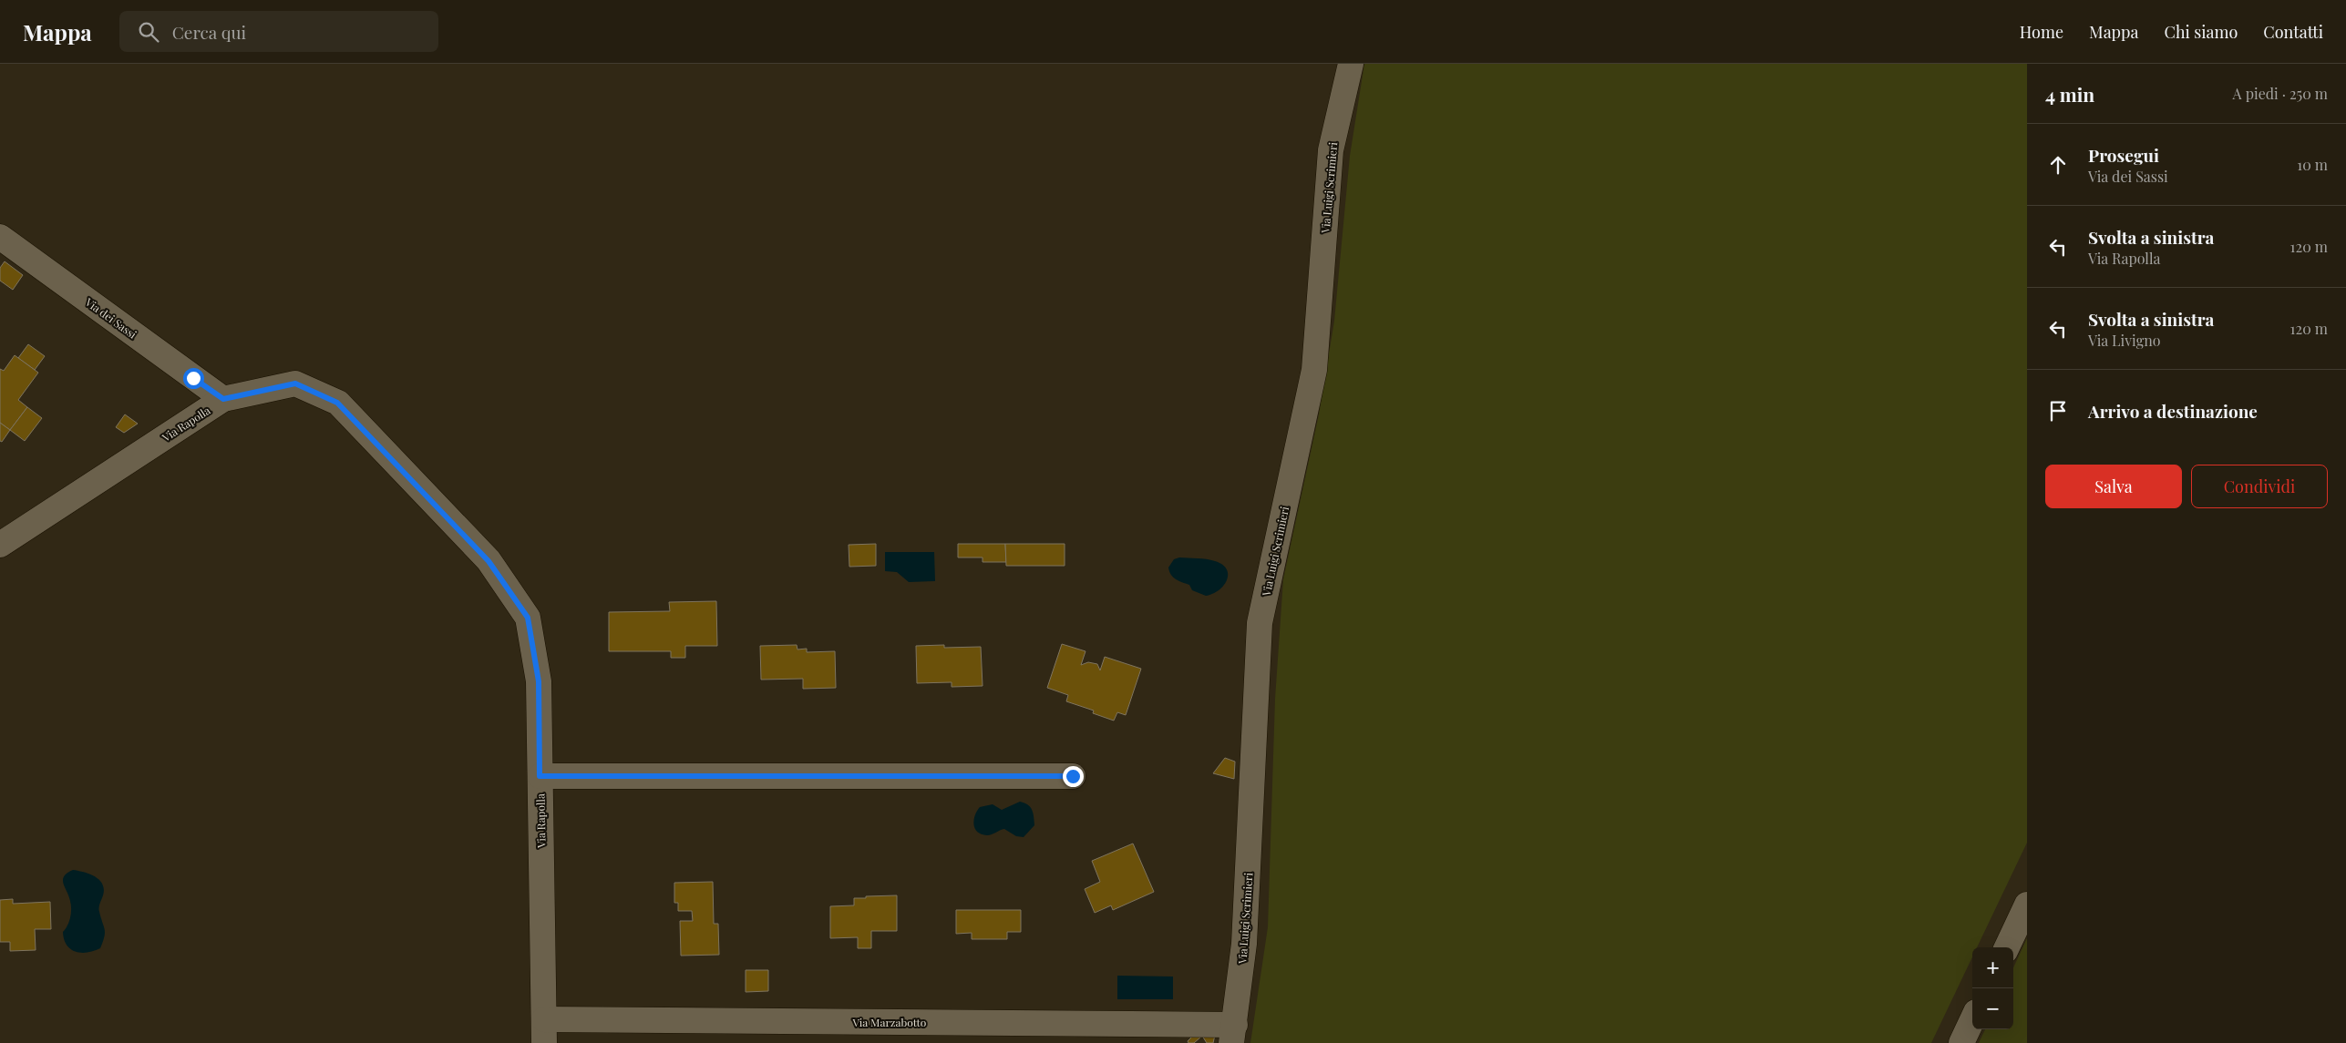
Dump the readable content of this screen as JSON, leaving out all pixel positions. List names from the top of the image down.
{
  "streets": {
    "street": [
      "Via Luigi Scrimieri",
      "Via dei Sassi",
      "Via Rapolla",
      "Via Marzabotto"
    ]
  },
  "crossings": [
    ["Via Luigi Scrimieri", "Via Marzabotto"],
    ["Via dei Sassi", "Via Rapolla"],
    ["Via Rapolla", "Via Marzabotto"]
  ],
  "page": {
    "header": "Mappa",
    "search": "Cerca qui",
    "nav": [
      "Home",
      "Mappa",
      "Chi siamo",
      "Contatti"
    ],
    "heading": ["4 min", "A piedi · 250 m"],
    "list": [
      ["Prosegui", "Via dei Sassi", "10 m"],
      ["Svolta a sinistra", "Via Rapolla", "120 m"],
      ["Svolta a sinistra", "Via Livigno", "120 m"],
      "Arrivo a destinazione"
    ],
    "buttons": ["Salva", "Condividi"],
    "map_buttons": ["+", "−"]
  }
}
